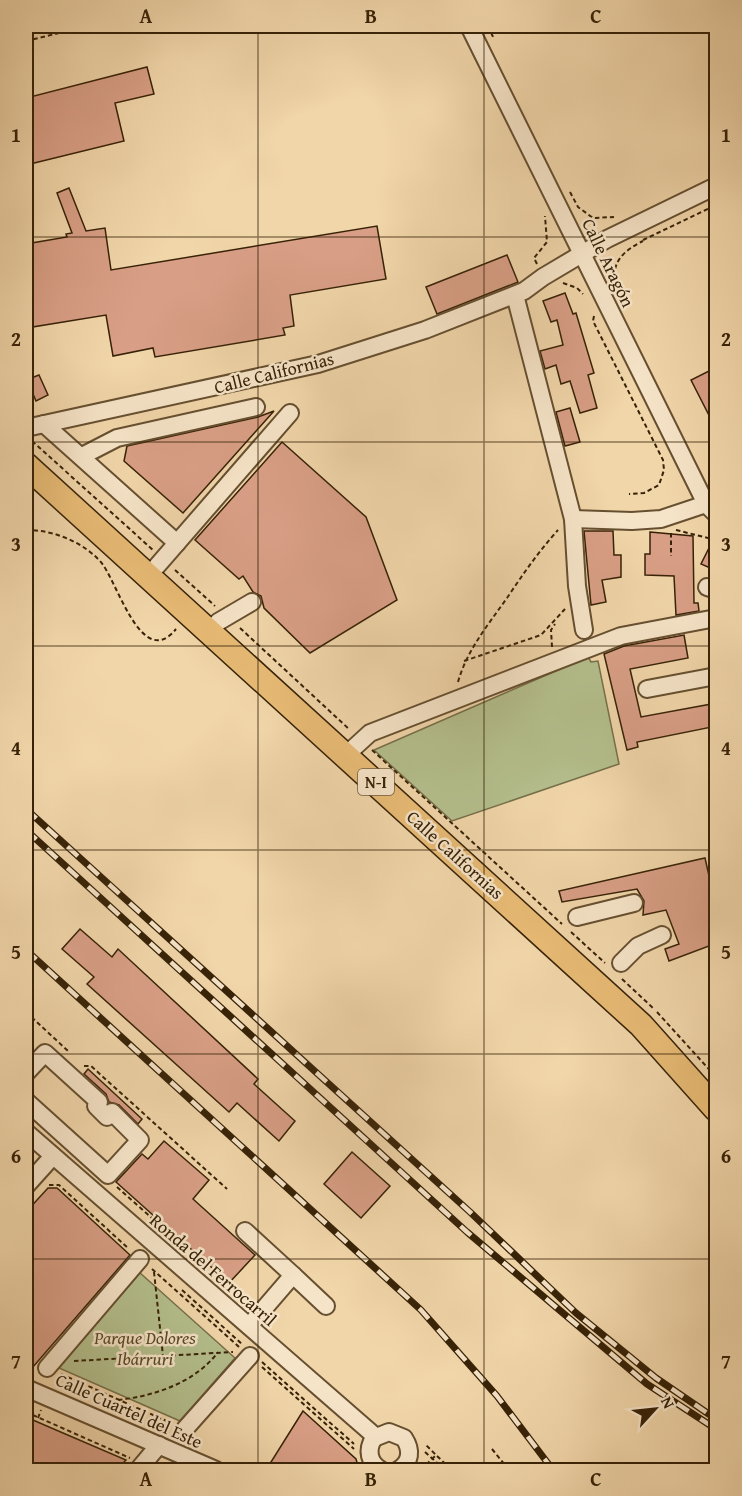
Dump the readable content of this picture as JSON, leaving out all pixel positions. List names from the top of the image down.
{
  "streets": {
    "highway": ["Calle Californias", "N-I"],
    "street": ["Calle Aragón", "Ronda del Ferrocarril", "Calle Cuartel del Este"]
  },
  "crossings": [
    ["Calle Aragón", "Calle Californias"]
  ],
  "parks": ["Parque Dolores Ibárruri"],
  "north": "top right",
  "grid": {
    "columns": ["A", "B", "C"],
    "rows": [
      "1",
      "2",
      "3",
      "4",
      "5",
      "6",
      "7"
    ]
  }
}
